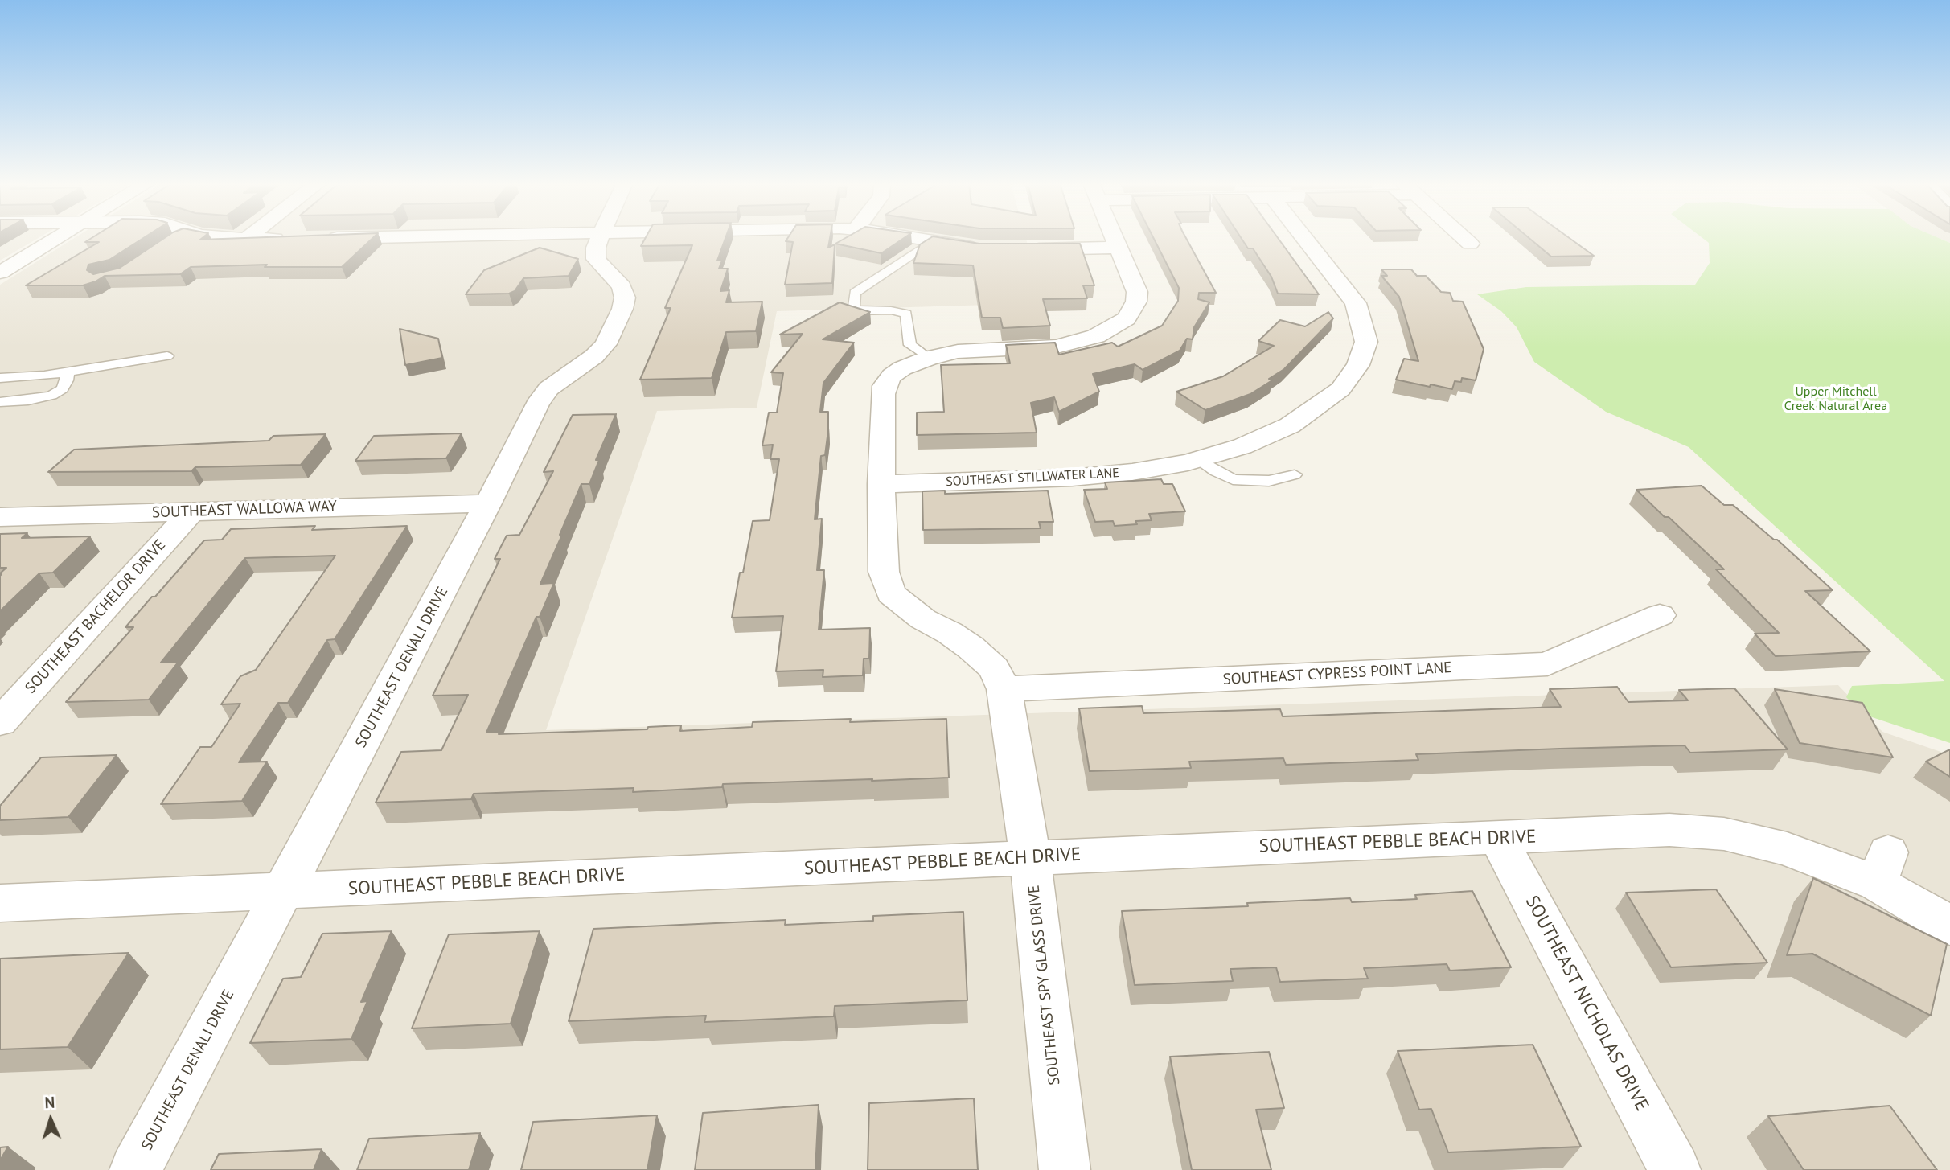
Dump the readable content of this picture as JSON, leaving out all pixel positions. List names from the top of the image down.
{
  "streets": {
    "street": [
      "SOUTHEAST STILLWATER LANE",
      "SOUTHEAST WALLOWA WAY",
      "SOUTHEAST BACHELOR DRIVE",
      "SOUTHEAST DENALI DRIVE",
      "SOUTHEAST CYPRESS POINT LANE",
      "SOUTHEAST PEBBLE BEACH DRIVE",
      "SOUTHEAST SPY GLASS DRIVE",
      "SOUTHEAST NICHOLAS DRIVE"
    ]
  },
  "crossings": [
    ["SOUTHEAST STILLWATER LANE", "SOUTHEAST SPY GLASS DRIVE"],
    ["SOUTHEAST WALLOWA WAY", "SOUTHEAST BACHELOR DRIVE"],
    ["SOUTHEAST WALLOWA WAY", "SOUTHEAST DENALI DRIVE"],
    ["SOUTHEAST DENALI DRIVE", "SOUTHEAST PEBBLE BEACH DRIVE"],
    ["SOUTHEAST CYPRESS POINT LANE", "SOUTHEAST SPY GLASS DRIVE"],
    ["SOUTHEAST PEBBLE BEACH DRIVE", "SOUTHEAST SPY GLASS DRIVE"],
    ["SOUTHEAST PEBBLE BEACH DRIVE", "SOUTHEAST NICHOLAS DRIVE"]
  ],
  "parks": ["Upper Mitchell Creek Natural Area"],
  "north": "top"
}
